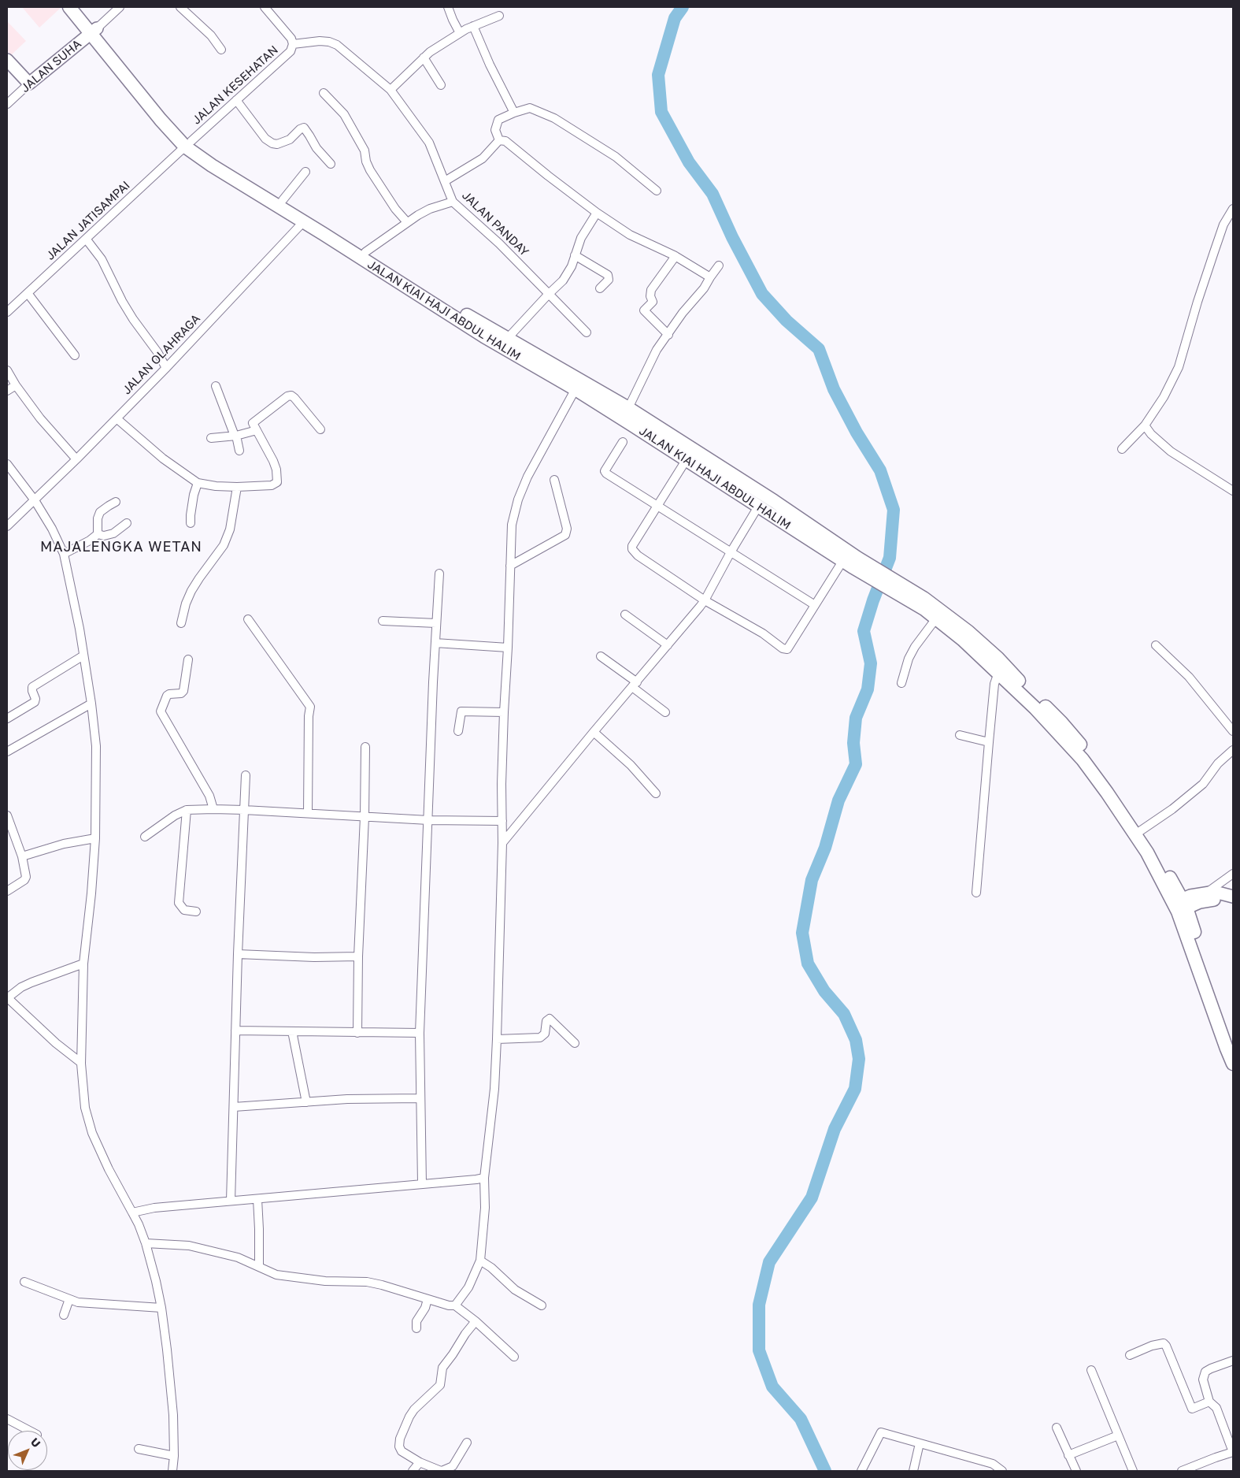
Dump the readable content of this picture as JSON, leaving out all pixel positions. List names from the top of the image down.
{
  "streets": {
    "main road": ["JALAN SUHA", "JALAN KIAI HAJI ABDUL HALIM"],
    "street": [
      "JALAN KESEHATAN",
      "JALAN JATISAMPAI",
      "JALAN PANDAY",
      "JALAN OLAHRAGA"
    ]
  },
  "crossings": [
    ["JALAN SUHA", "JALAN KIAI HAJI ABDUL HALIM"],
    ["JALAN KESEHATAN", "JALAN JATISAMPAI"],
    ["JALAN KESEHATAN", "JALAN PANDAY"],
    ["JALAN KESEHATAN", "JALAN KIAI HAJI ABDUL HALIM"],
    ["JALAN JATISAMPAI", "JALAN KIAI HAJI ABDUL HALIM"],
    ["JALAN KIAI HAJI ABDUL HALIM", "JALAN OLAHRAGA"]
  ],
  "districts": ["MAJALENGKA WETAN"],
  "north": "top right"
}
